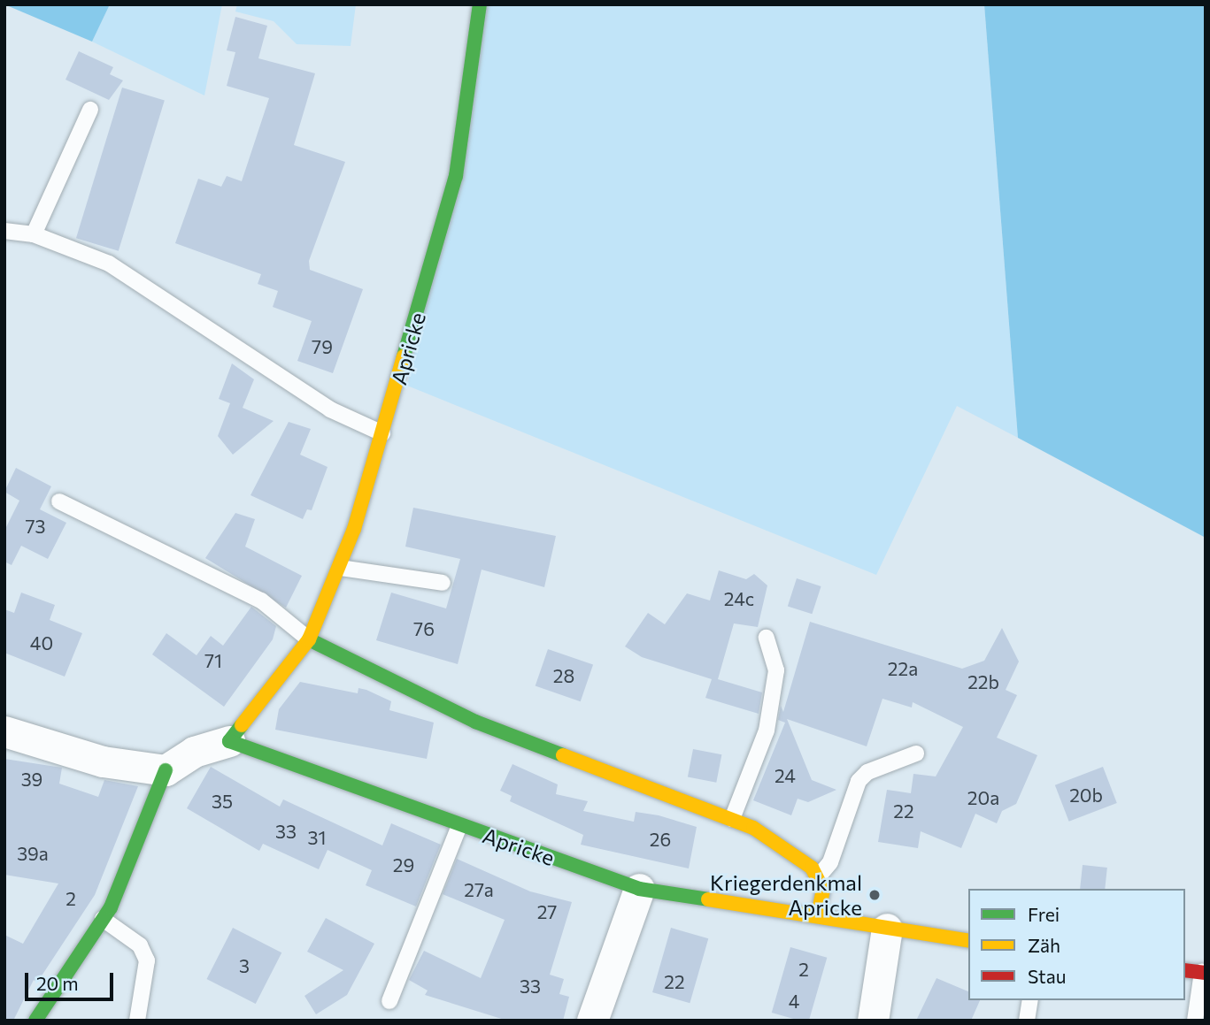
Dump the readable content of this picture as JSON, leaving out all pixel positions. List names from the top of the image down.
{
  "streets": {
    "street": ["Apricke"]
  },
  "places": ["Kriegerdenkmal Apricke"],
  "house_numbers": [
    "79",
    "73",
    "24c",
    "76",
    "40",
    "71",
    "22a",
    "28",
    "22b",
    "24",
    "39",
    "20b",
    "20a",
    "35",
    "22",
    "33",
    "31",
    "26",
    "39a",
    "29",
    "27a",
    "2",
    "27",
    "3",
    "2",
    "22",
    "33",
    "4"
  ],
  "legend": ["Frei", "Zäh", "Stau"],
  "scale_bar": "20 m"
}
